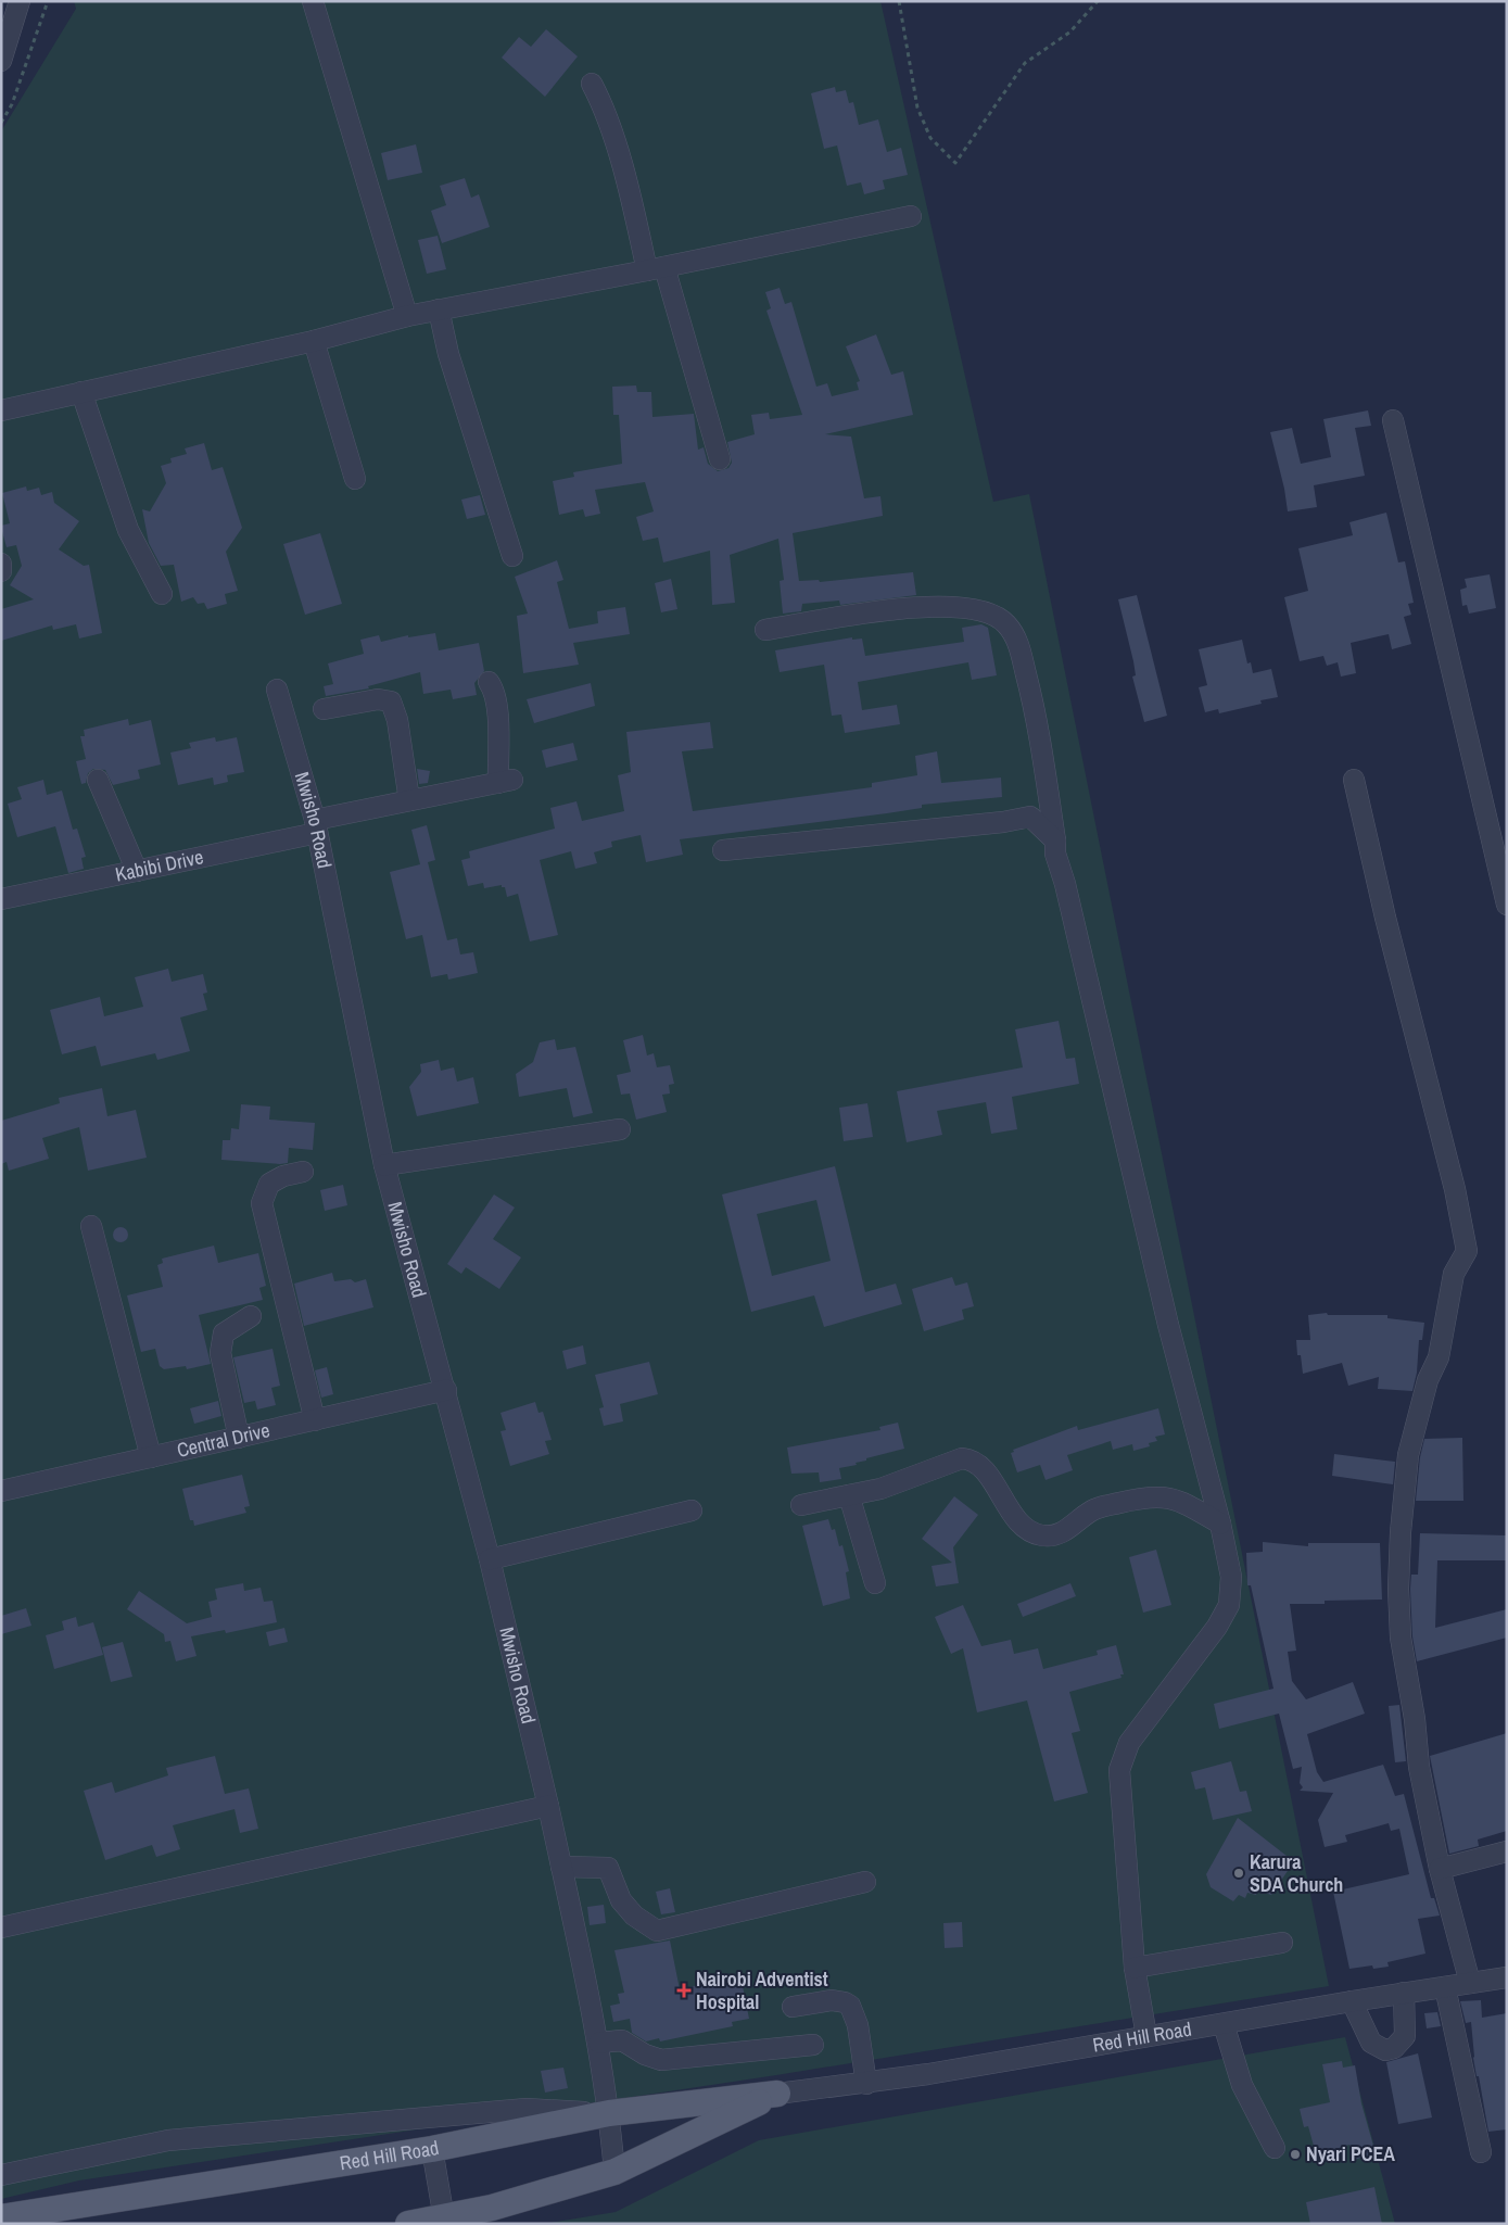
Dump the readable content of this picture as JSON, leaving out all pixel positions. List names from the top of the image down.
{
  "streets": {
    "main road": ["Red Hill Road"],
    "street": ["Mwisho Road", "Kabibi Drive", "Central Drive"]
  },
  "crossings": [
    ["Mwisho Road", "Kabibi Drive"],
    ["Mwisho Road", "Central Drive"],
    ["Mwisho Road", "Red Hill Road"]
  ],
  "places": {
    "other": ["Karura SDA Church", "Nyari PCEA"],
    "health": ["Nairobi Adventist Hospital"]
  }
}
